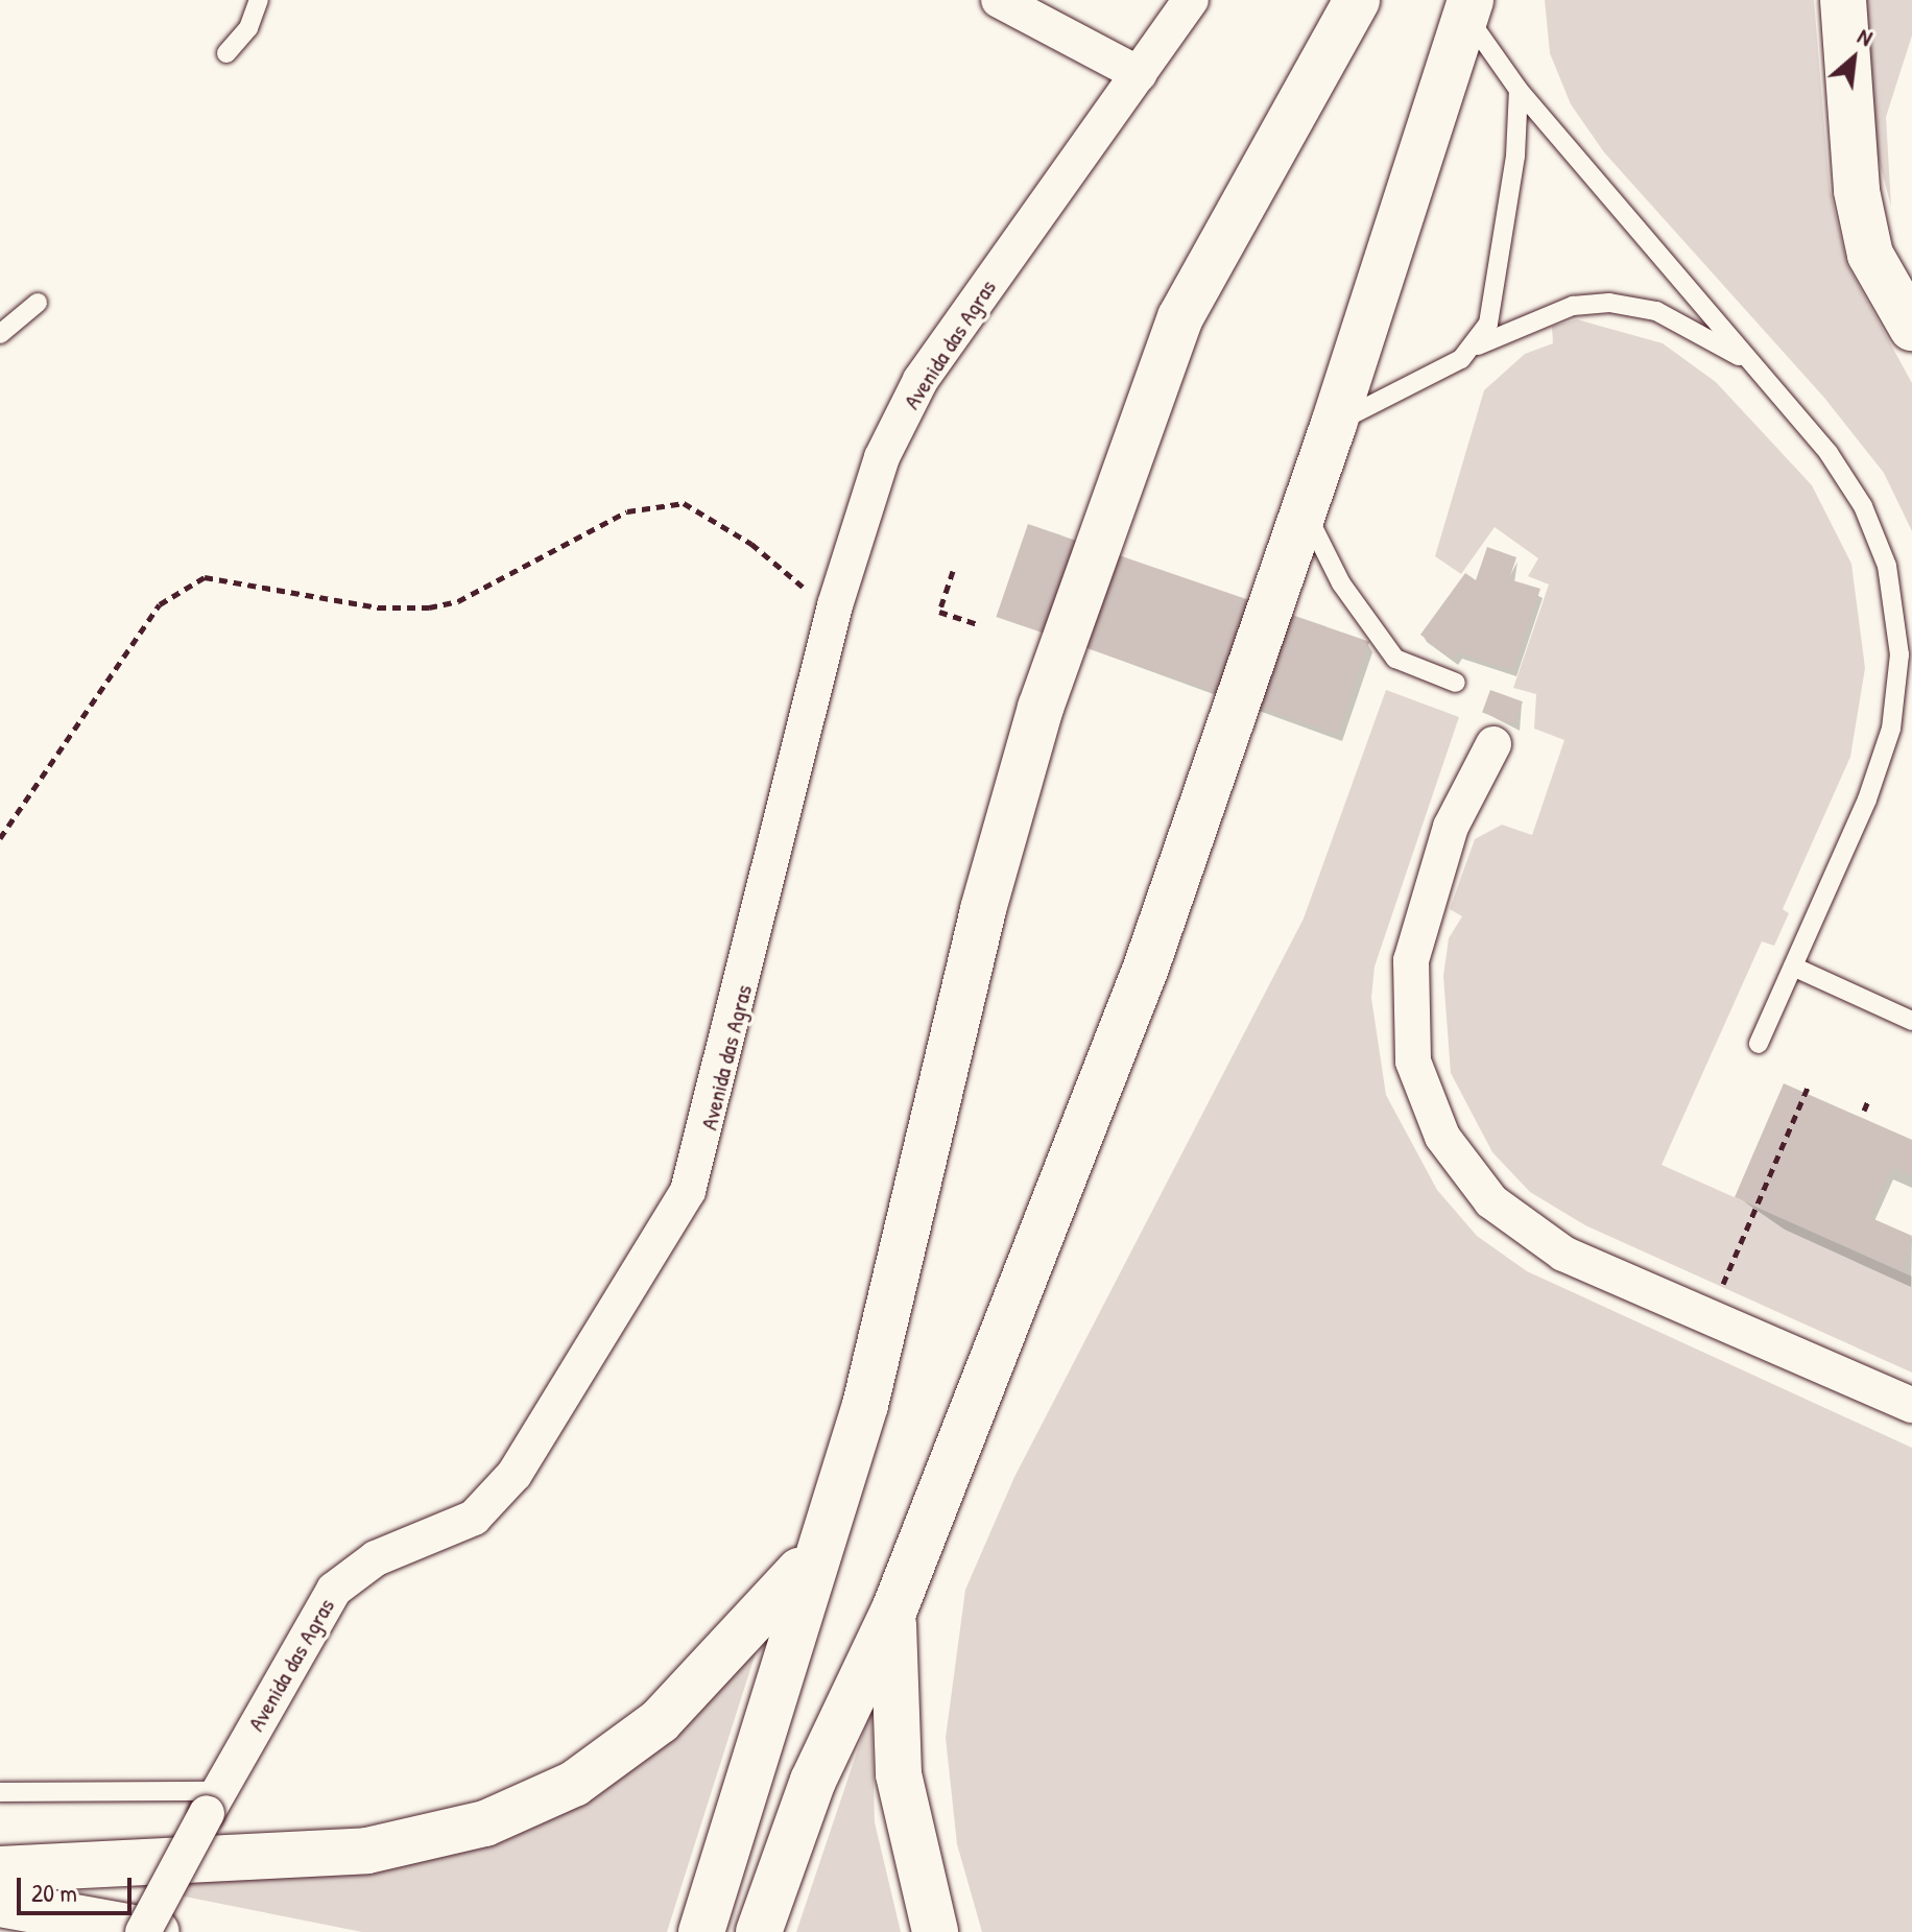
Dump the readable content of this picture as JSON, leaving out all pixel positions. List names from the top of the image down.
{
  "streets": {
    "street": ["Avenida das Agras"]
  },
  "scale_bar": "20 m",
  "north": "top right"
}
